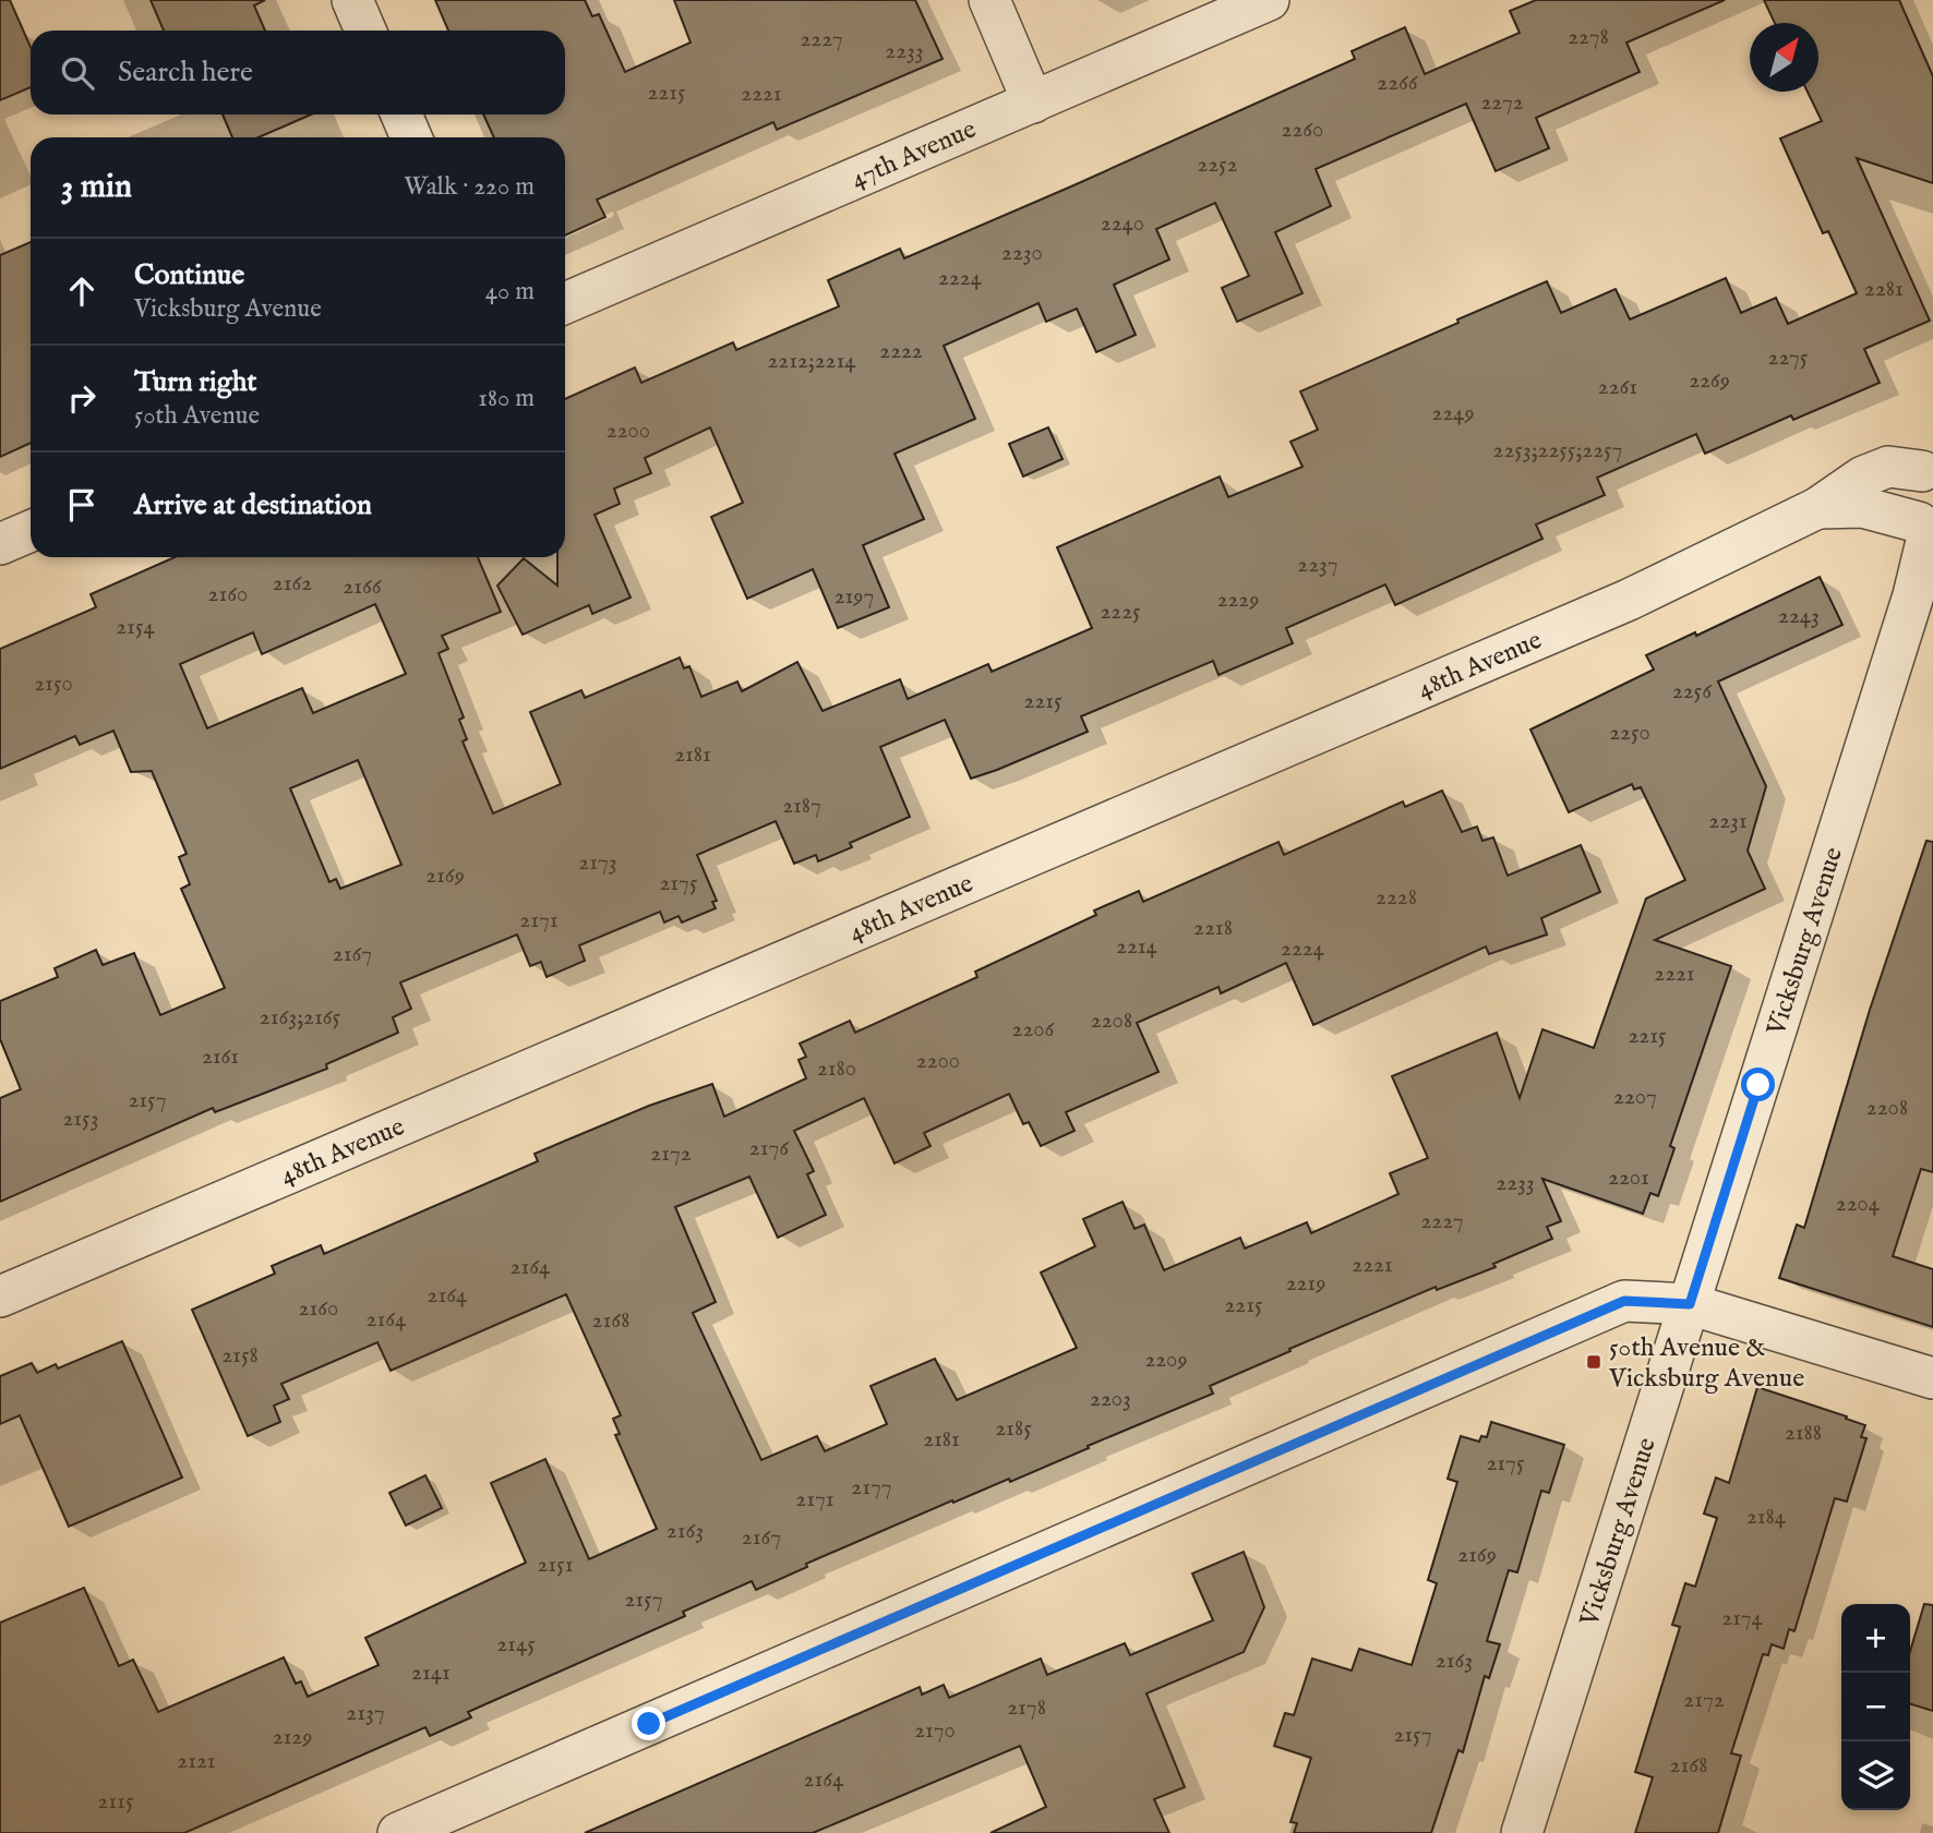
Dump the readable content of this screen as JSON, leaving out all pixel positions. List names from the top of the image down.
{
  "streets": {
    "street": ["47th Avenue", "48th Avenue", "Vicksburg Avenue"]
  },
  "crossings": [
    ["48th Avenue", "Vicksburg Avenue"]
  ],
  "places": {
    "transit": ["50th Avenue & Vicksburg Avenue"]
  },
  "house_numbers": [
    "2278",
    "2227",
    "2233",
    "2266",
    "2215",
    "2221",
    "2272",
    "2260",
    "2252",
    "2240",
    "2230",
    "2224",
    "2281",
    "2222",
    "2275",
    "2212;2214",
    "2269",
    "2261",
    "2249",
    "2200",
    "2253;2255;2257",
    "2237",
    "2162",
    "2166",
    "2160",
    "2197",
    "2229",
    "2225",
    "2243",
    "2154",
    "2150",
    "2256",
    "2215",
    "2250",
    "2181",
    "2187",
    "2231",
    "2173",
    "2169",
    "2175",
    "2228",
    "2171",
    "2218",
    "2214",
    "2224",
    "2167",
    "2221",
    "2163;2165",
    "2208",
    "2206",
    "2215",
    "2161",
    "2200",
    "2180",
    "2207",
    "2157",
    "2208",
    "2153",
    "2176",
    "2172",
    "2201",
    "2233",
    "2204",
    "2227",
    "2221",
    "2164",
    "2219",
    "2164",
    "2215",
    "2160",
    "2164",
    "2168",
    "2158",
    "2209",
    "2203",
    "2185",
    "2188",
    "2181",
    "2175",
    "2177",
    "2171",
    "2184",
    "2163",
    "2167",
    "2169",
    "2151",
    "2157",
    "2174",
    "2145",
    "2163",
    "2141",
    "2172",
    "2178",
    "2137",
    "2170",
    "2157",
    "2129",
    "2121",
    "2168",
    "2164",
    "2115"
  ],
  "north": "top right",
  "page": {
    "search": "Search here",
    "heading": ["3 min", "Walk · 220 m"],
    "list": [
      ["Continue", "Vicksburg Avenue", "40 m"],
      ["Turn right", "50th Avenue", "180 m"],
      "Arrive at destination"
    ],
    "map_buttons": ["+", "−"]
  }
}
